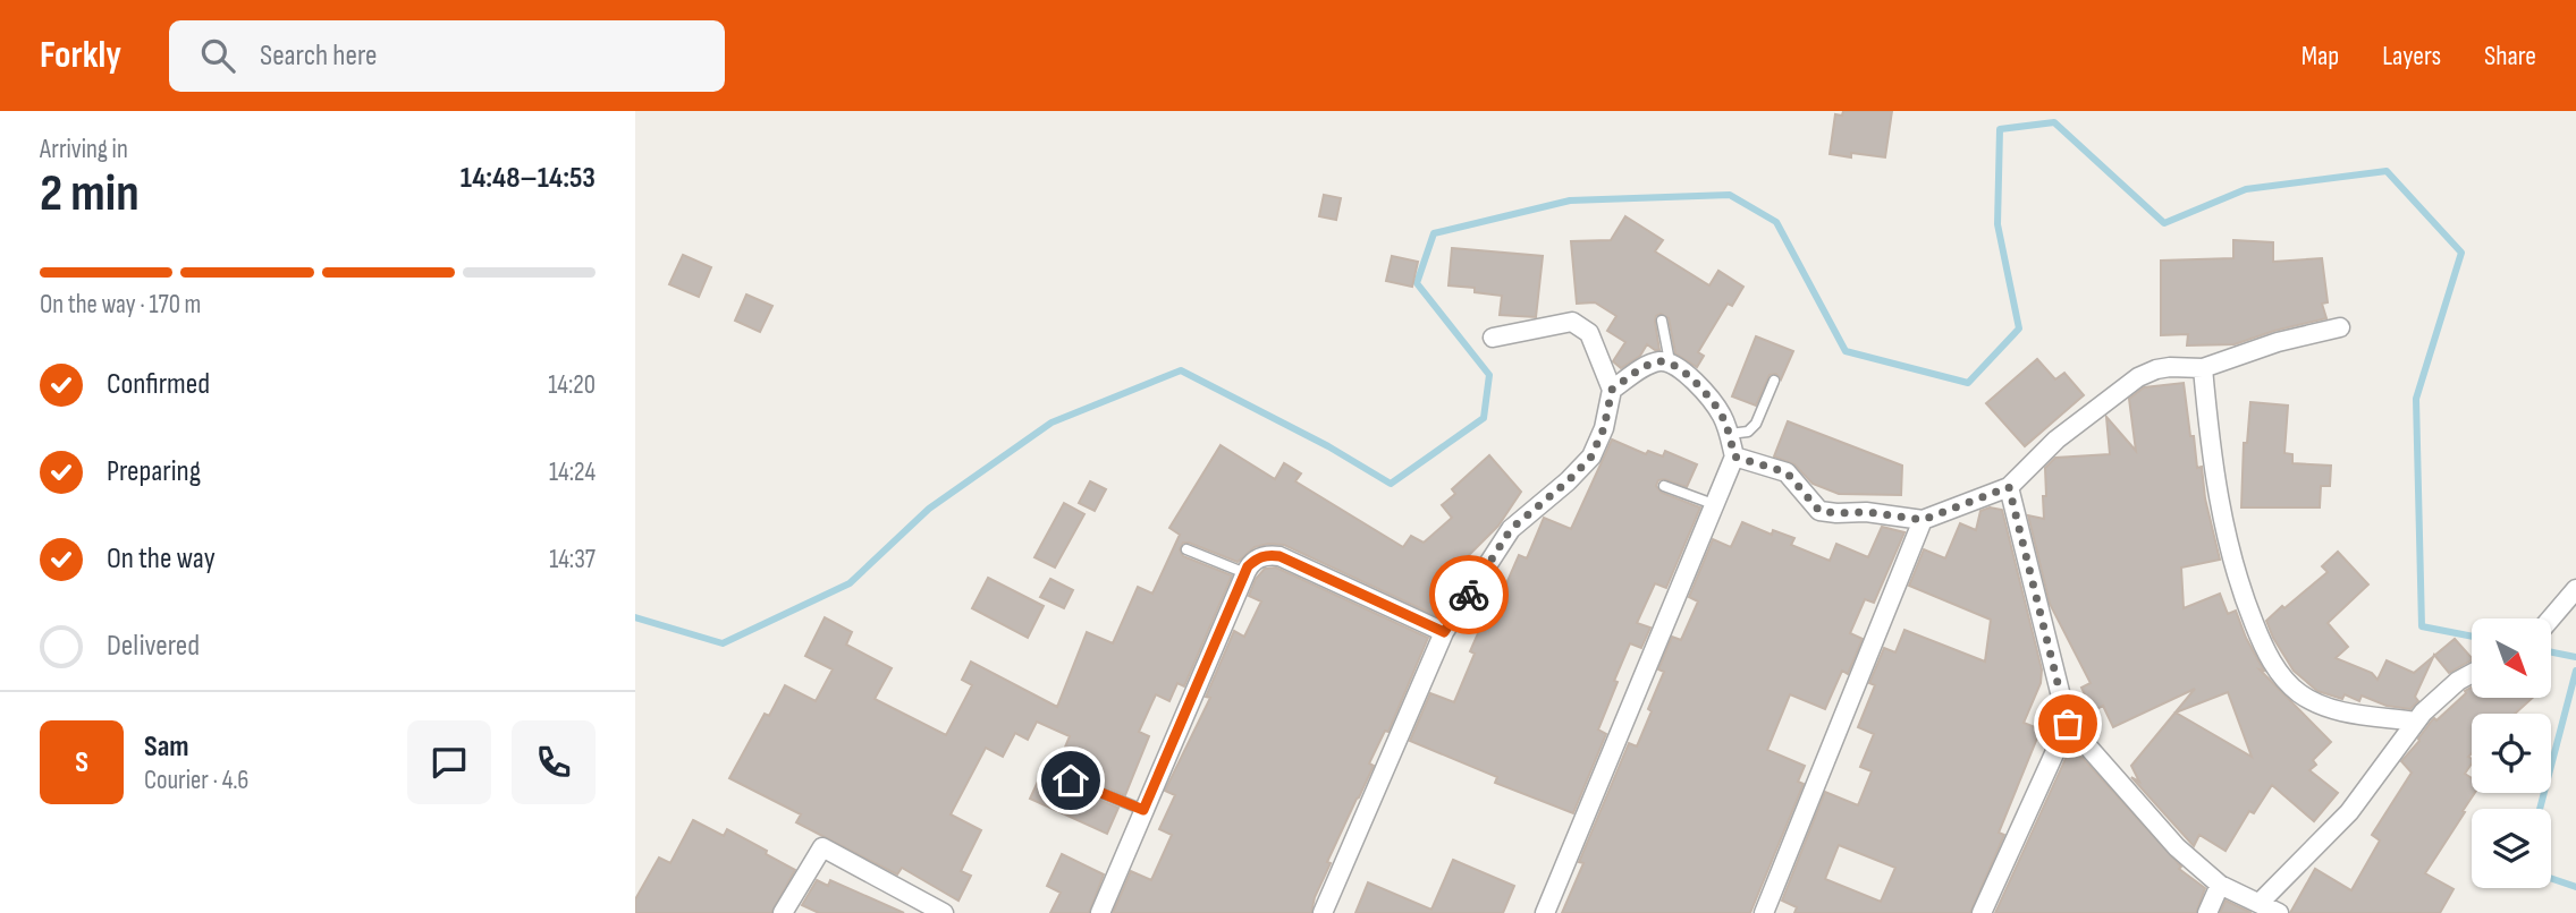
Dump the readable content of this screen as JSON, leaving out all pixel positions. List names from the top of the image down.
{
  "north": "bottom right",
  "page": {
    "header": "Forkly",
    "search": "Search here",
    "nav": ["Map", "Layers", "Share"],
    "heading": ["2 min", "Arriving in", "14:48–14:53"],
    "panel": ["Sam", "Courier · 4.6"],
    "bar": "On the way · 170 m",
    "list": [
      ["Confirmed", "14:20"],
      ["Preparing", "14:24"],
      ["On the way", "14:37"],
      "Delivered"
    ],
    "round": "S"
  }
}
